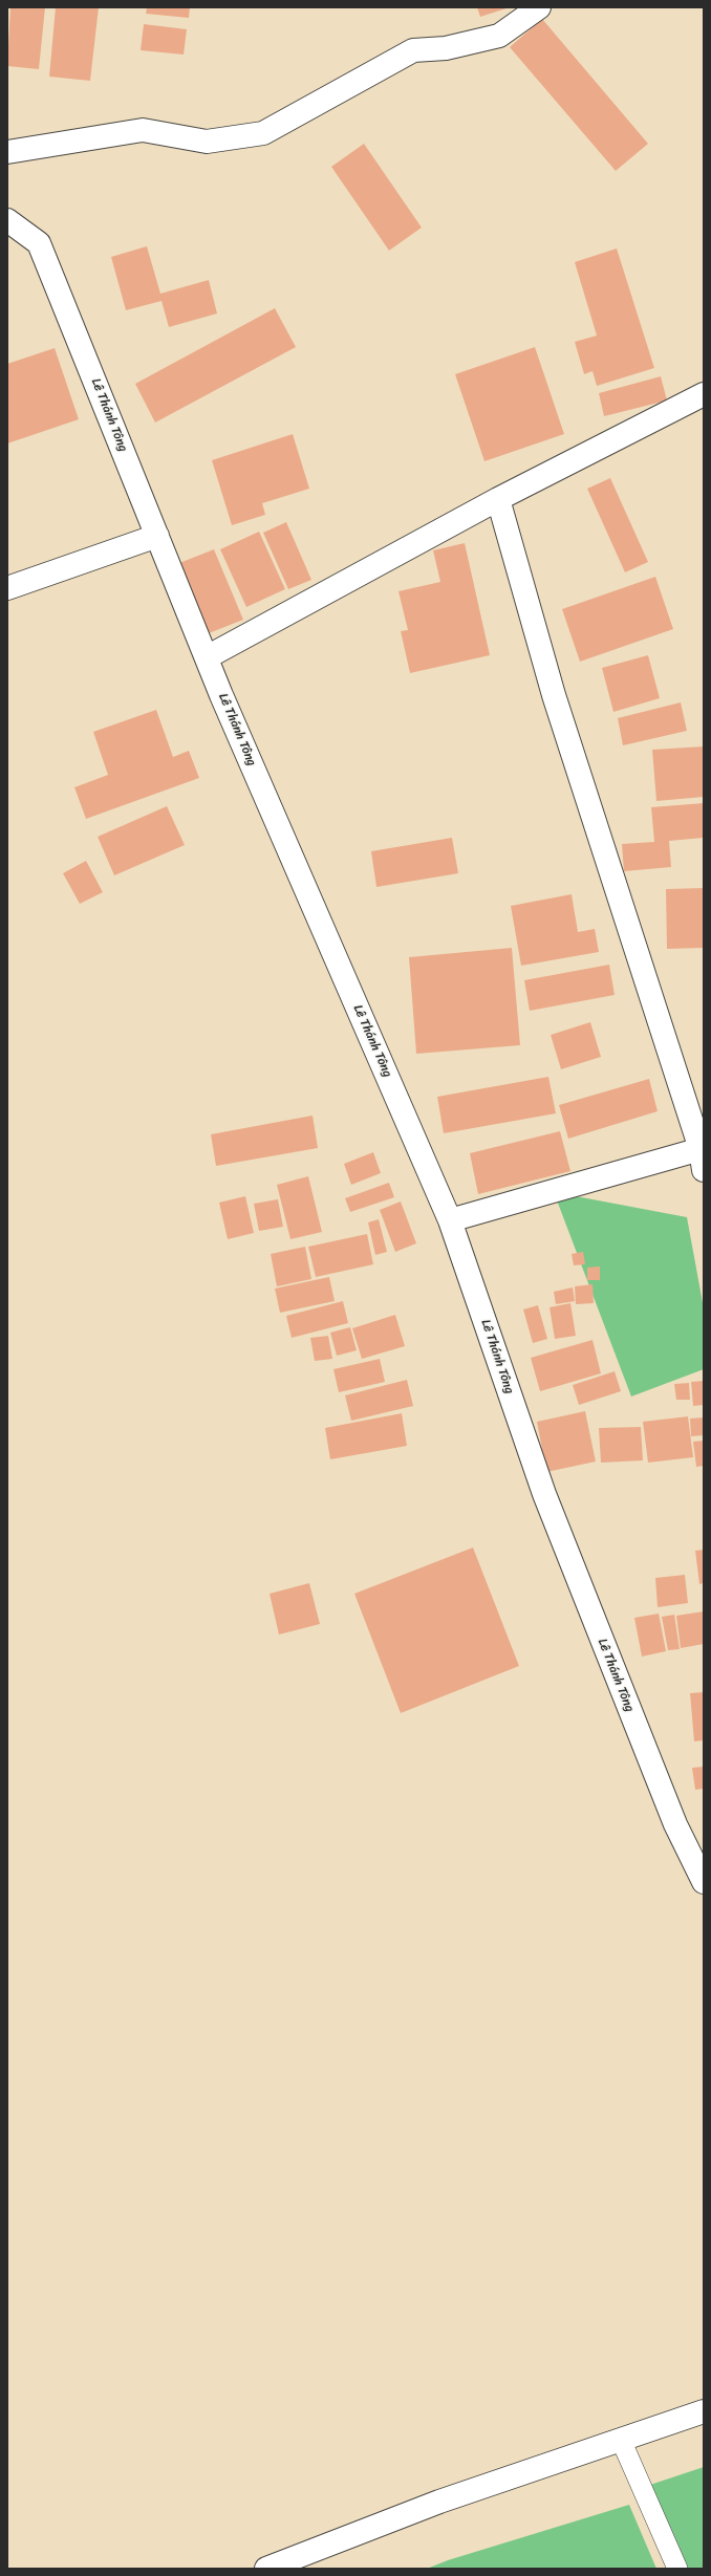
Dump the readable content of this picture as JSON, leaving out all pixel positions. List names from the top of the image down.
{
  "streets": {
    "street": ["Lê Thánh Tông"]
  }
}
